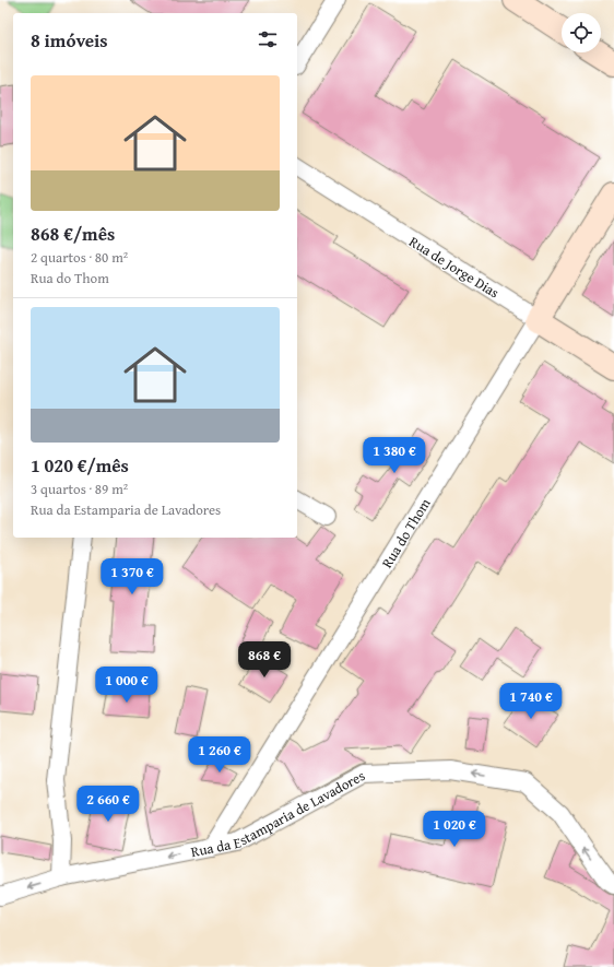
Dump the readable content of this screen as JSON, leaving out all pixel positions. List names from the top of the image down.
{
  "streets": {
    "main road": ["Rua de Jorge Dias", "Rua do Thom"],
    "street": ["Rua da Estamparia de Lavadores"]
  },
  "crossings": [
    ["Rua de Jorge Dias", "Rua do Thom"],
    ["Rua do Thom", "Rua da Estamparia de Lavadores"]
  ],
  "one_way": ["Rua da Estamparia de Lavadores"],
  "page": {
    "heading": "8 imóveis",
    "list": [
      {
        "name": "868 €/mês",
        "note": "2 quartos · 80 m² · Rua do Thom"
      },
      {
        "name": "1 020 €/mês",
        "note": "3 quartos · 89 m² · Rua da Estamparia de Lavadores"
      }
    ],
    "price": [
      "1 380 €",
      "1 370 €",
      "868 €",
      "1 000 €",
      "1 740 €",
      "1 260 €",
      "2 660 €",
      "1 020 €"
    ]
  }
}
